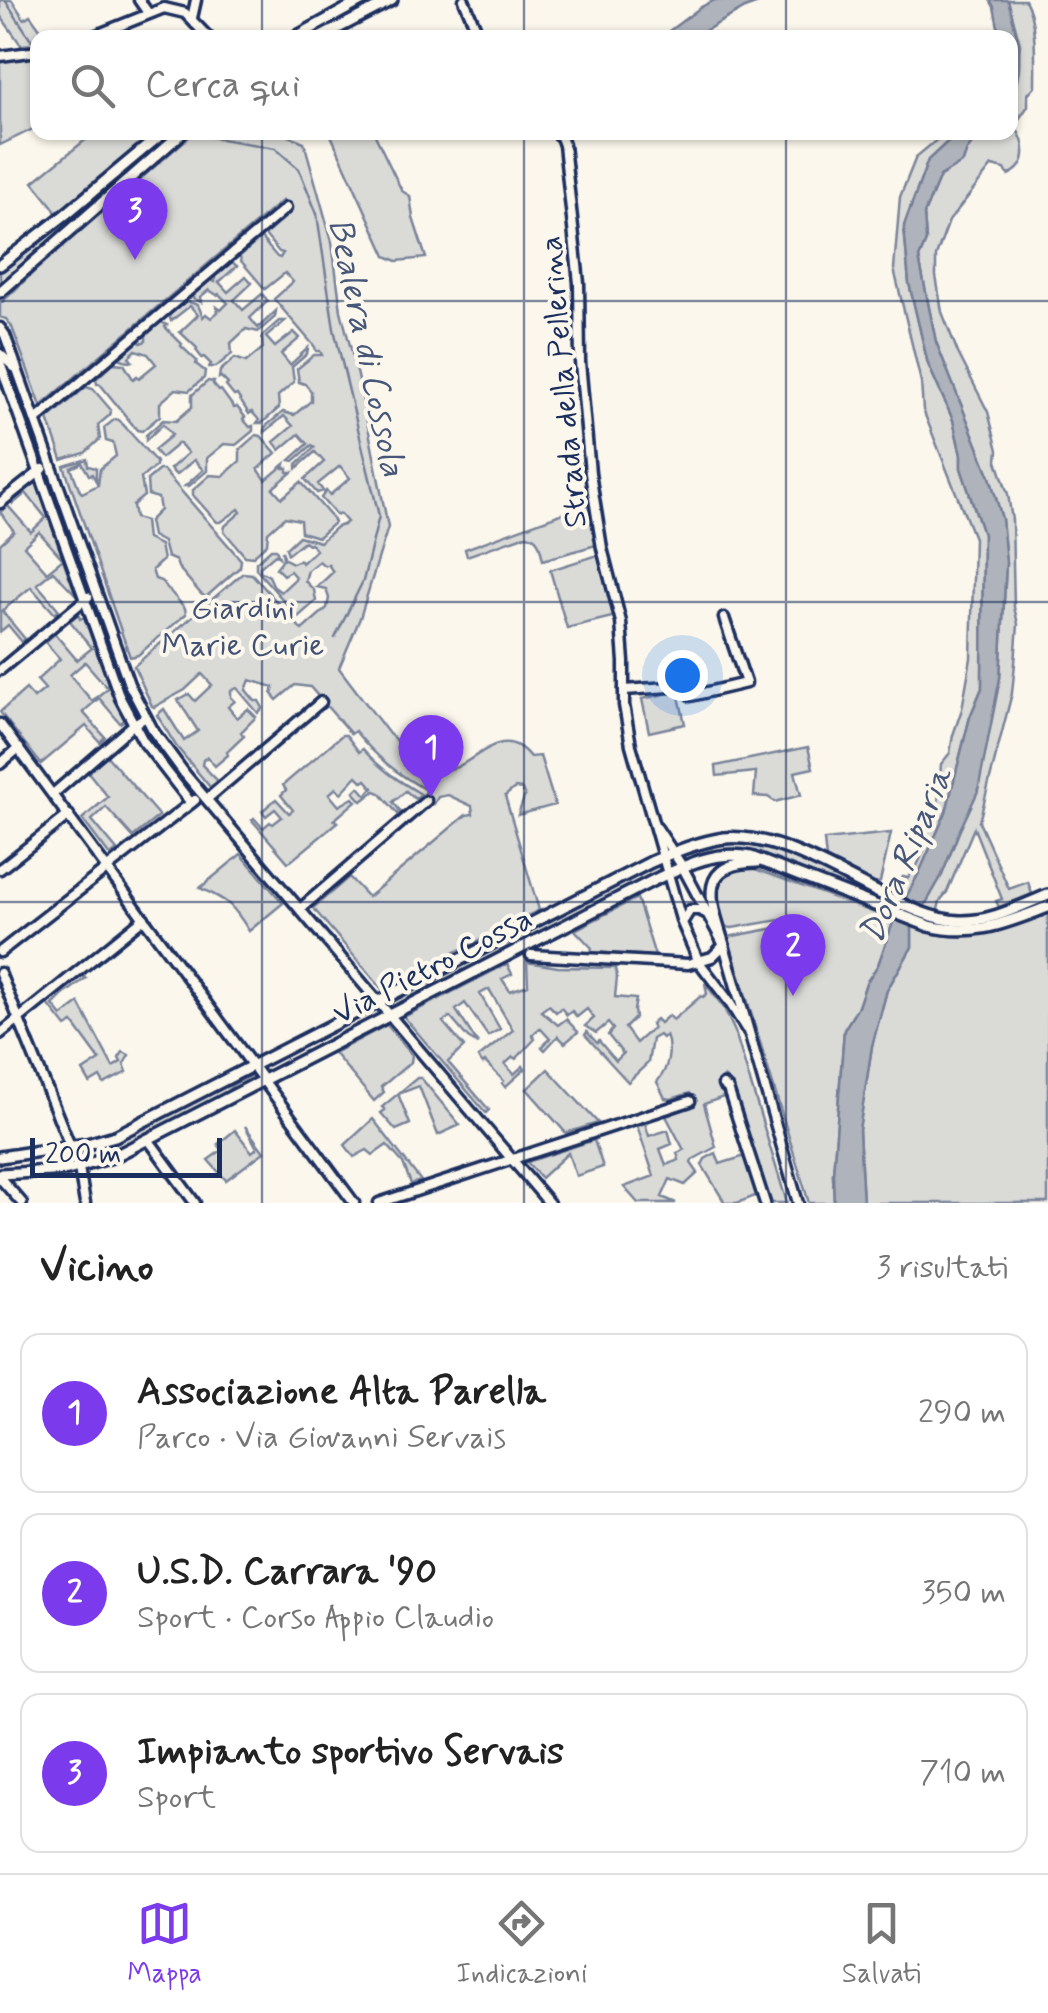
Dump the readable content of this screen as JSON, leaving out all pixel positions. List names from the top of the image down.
{
  "streets": {
    "main road": ["Via Pietro Cossa"],
    "street": ["Strada della Pellerina"]
  },
  "crossings": [
    ["Strada della Pellerina", "Via Pietro Cossa"]
  ],
  "water": ["Bealera di Cossola", "Dora Riparia"],
  "parks": ["Giardini Marie Curie"],
  "scale_bar": "200 m",
  "page": {
    "search": "Cerca qui",
    "pins": ["3", "1", "2"],
    "scale": "200 m",
    "heading": ["Vicino", "3 risultati"],
    "list": [
      {
        "mark": "1",
        "name": "Associazione Alta Parella",
        "note": "Parco · Via Giovanni Servais",
        "value": "290 m"
      },
      {
        "mark": "2",
        "name": "U.S.D. Carrara '90",
        "note": "Sport · Corso Appio Claudio",
        "value": "350 m"
      },
      {
        "mark": "3",
        "name": "Impianto sportivo Servais",
        "note": "Sport",
        "value": "710 m"
      }
    ],
    "nav": ["Mappa", "Indicazioni", "Salvati"]
  }
}
